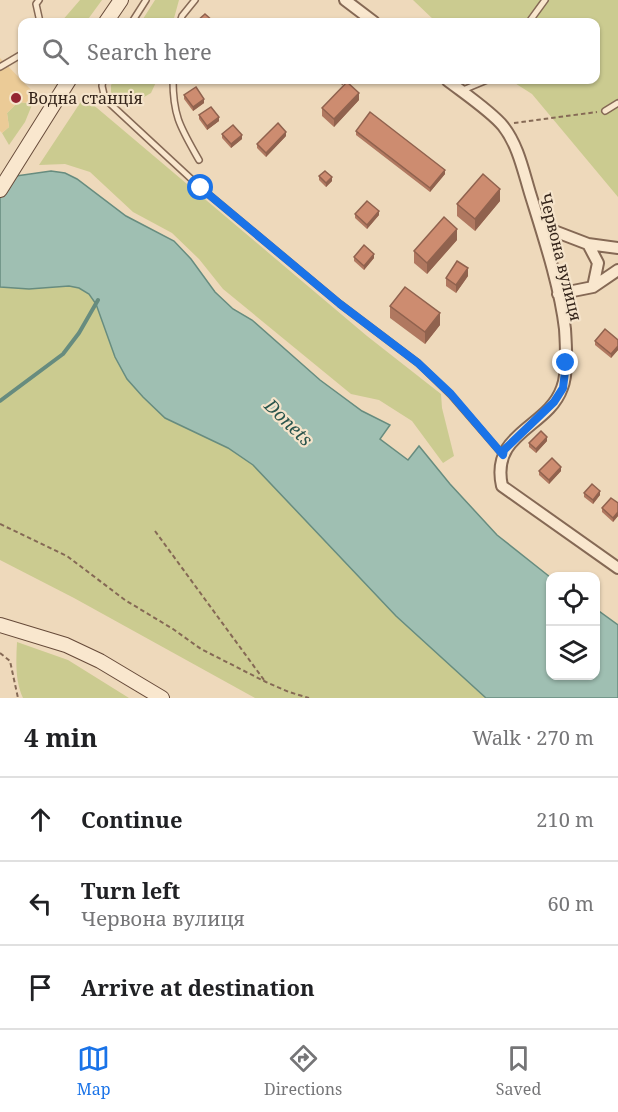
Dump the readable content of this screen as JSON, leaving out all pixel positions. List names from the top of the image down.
{
  "streets": {
    "street": ["Червона вулиця"]
  },
  "water": ["Donets"],
  "places": ["Водна станція"],
  "page": {
    "search": "Search here",
    "heading": ["4 min", "Walk · 270 m"],
    "list": [
      ["Continue", "210 m"],
      ["Turn left", "Червона вулиця", "60 m"],
      "Arrive at destination"
    ],
    "nav": ["Map", "Directions", "Saved"]
  }
}
